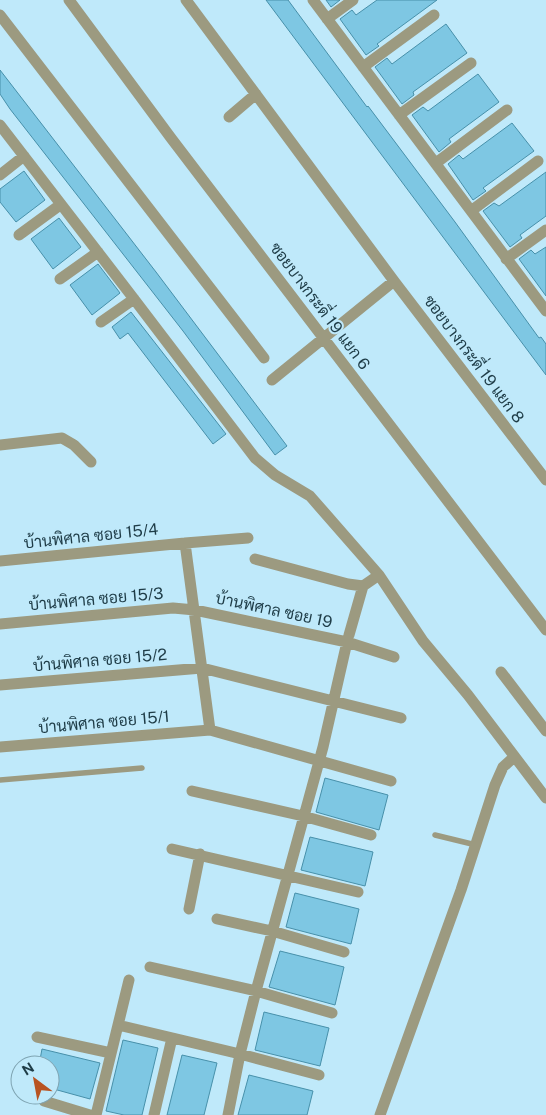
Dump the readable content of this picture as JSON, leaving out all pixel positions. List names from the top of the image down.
{
  "streets": {
    "street": [
      "ซอยบางกระดี่ 19 แยก 6",
      "ซอยบางกระดี่ 19 แยก 8",
      "บ้านพิศาล ซอย 15/4",
      "บ้านพิศาล ซอย 15/3",
      "บ้านพิศาล ซอย 19",
      "บ้านพิศาล ซอย 15/2",
      "บ้านพิศาล ซอย 15/1"
    ]
  },
  "crossings": [
    ["บ้านพิศาล ซอย 15/3", "บ้านพิศาล ซอย 19"]
  ],
  "north": "top left"
}
